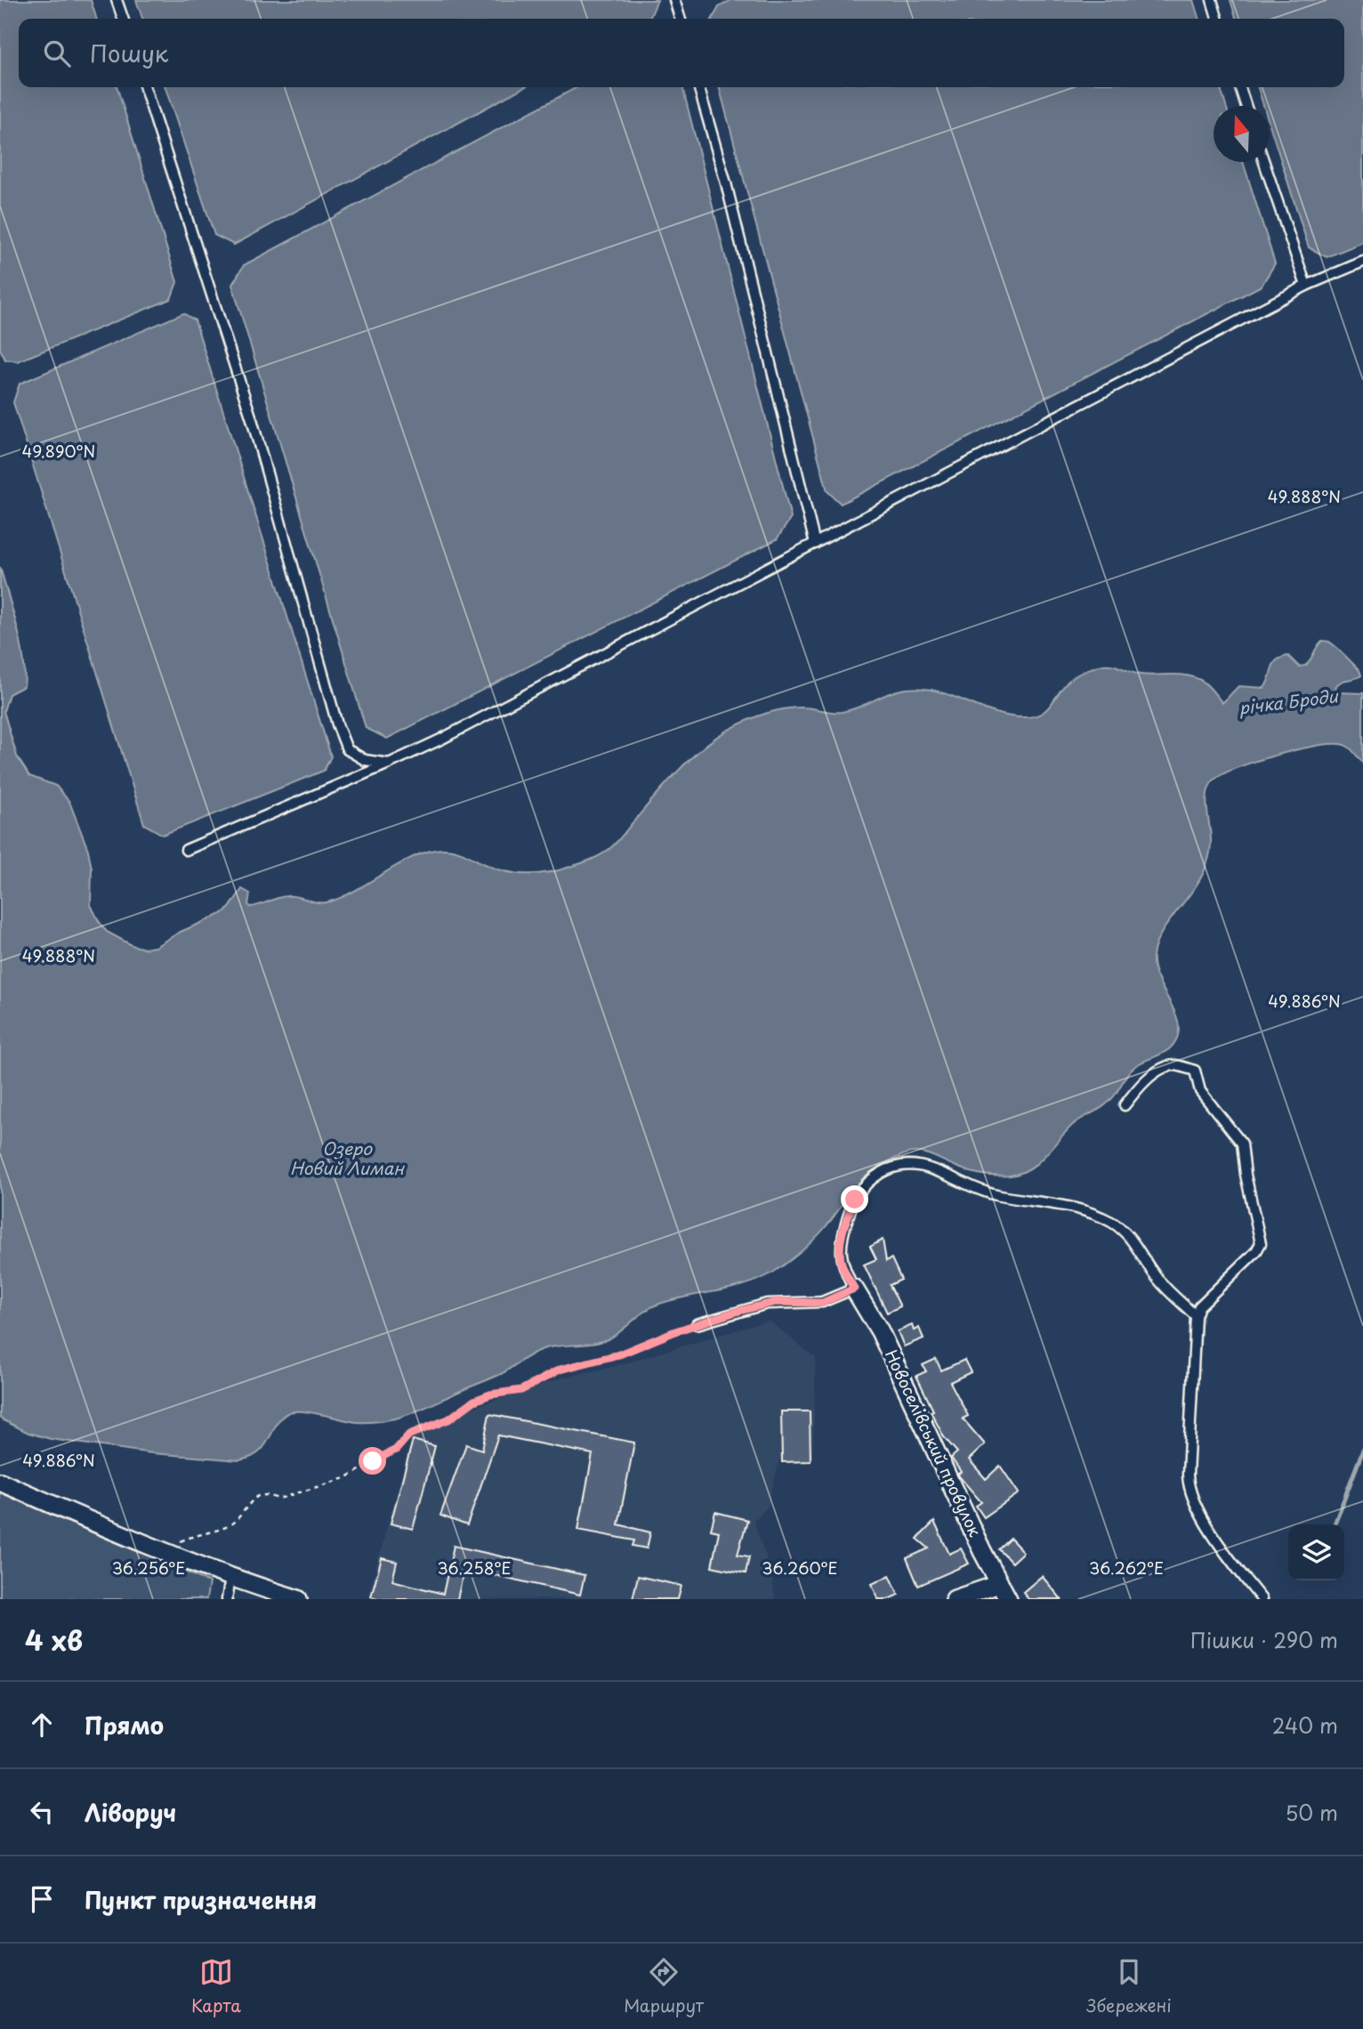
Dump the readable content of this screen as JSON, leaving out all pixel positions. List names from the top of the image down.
{
  "streets": {
    "street": ["Новоселівський провулок"]
  },
  "water": ["річка Броди", "Озеро Новий Лиман"],
  "north": "top",
  "page": {
    "search": "Пошук",
    "heading": ["4 хв", "Пішки · 290 m"],
    "list": [
      ["Прямо", "240 m"],
      ["Ліворуч", "50 m"],
      "Пункт призначення"
    ],
    "nav": ["Карта", "Маршрут", "Збережені"]
  },
  "coordinates": [
    "49.890°N",
    "49.888°N",
    "49.886°N",
    "36.256°E",
    "36.258°E",
    "36.260°E",
    "36.262°E"
  ]
}
